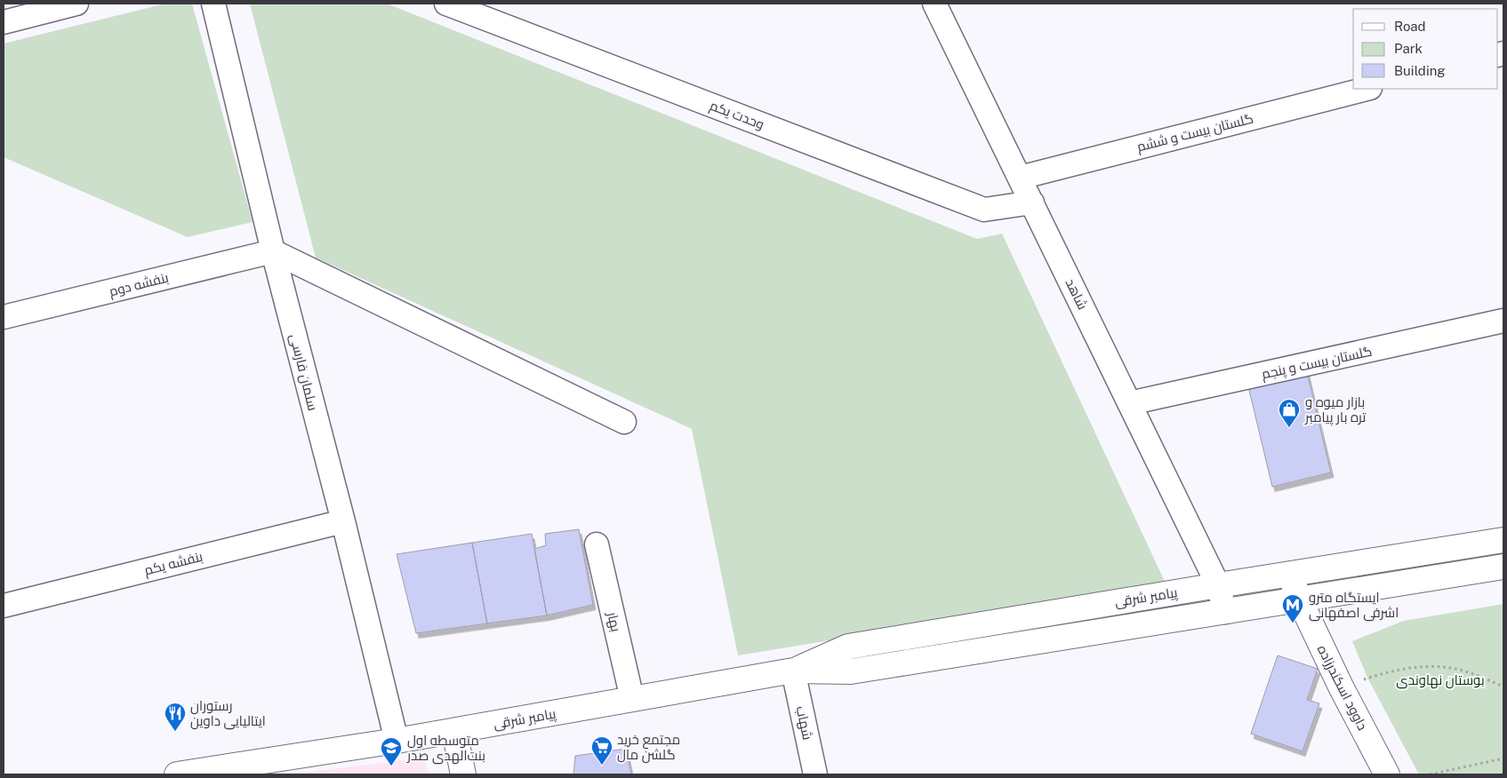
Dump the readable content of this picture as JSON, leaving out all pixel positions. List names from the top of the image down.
{
  "streets": {
    "street": [
      "وحدت یکم",
      "گلستان بیست و ششم",
      "بنفشه دوم",
      "شاهد",
      "گلستان بیست و پنجم",
      "سلمان فارسی",
      "بنفشه یکم",
      "پیامبر شرقی",
      "بهار",
      "داوود اسکندرزاده",
      "شهاب"
    ]
  },
  "crossings": [
    ["وحدت یکم", "شاهد"],
    ["گلستان بیست و ششم", "شاهد"],
    ["بنفشه دوم", "سلمان فارسی"],
    ["شاهد", "گلستان بیست و پنجم"],
    ["شاهد", "پیامبر شرقی"],
    ["سلمان فارسی", "بنفشه یکم"],
    ["سلمان فارسی", "پیامبر شرقی"],
    ["پیامبر شرقی", "بهار"],
    ["پیامبر شرقی", "داوود اسکندرزاده"],
    ["پیامبر شرقی", "شهاب"]
  ],
  "parks": ["بوستان نهاوندی"],
  "places": {
    "shop": ["بازار میوه و تره بار پیامبر"],
    "metro station": ["ایستگاه مترو اشرفی اصفهانی"],
    "restaurant": ["رستوران ایتالیایی داوین"],
    "supermarket": ["مجتمع خرید گلشن مال"],
    "school or university": ["متوسطه اول بنت‌الهدی صدر"]
  },
  "legend": ["Road", "Park", "Building"]
}
